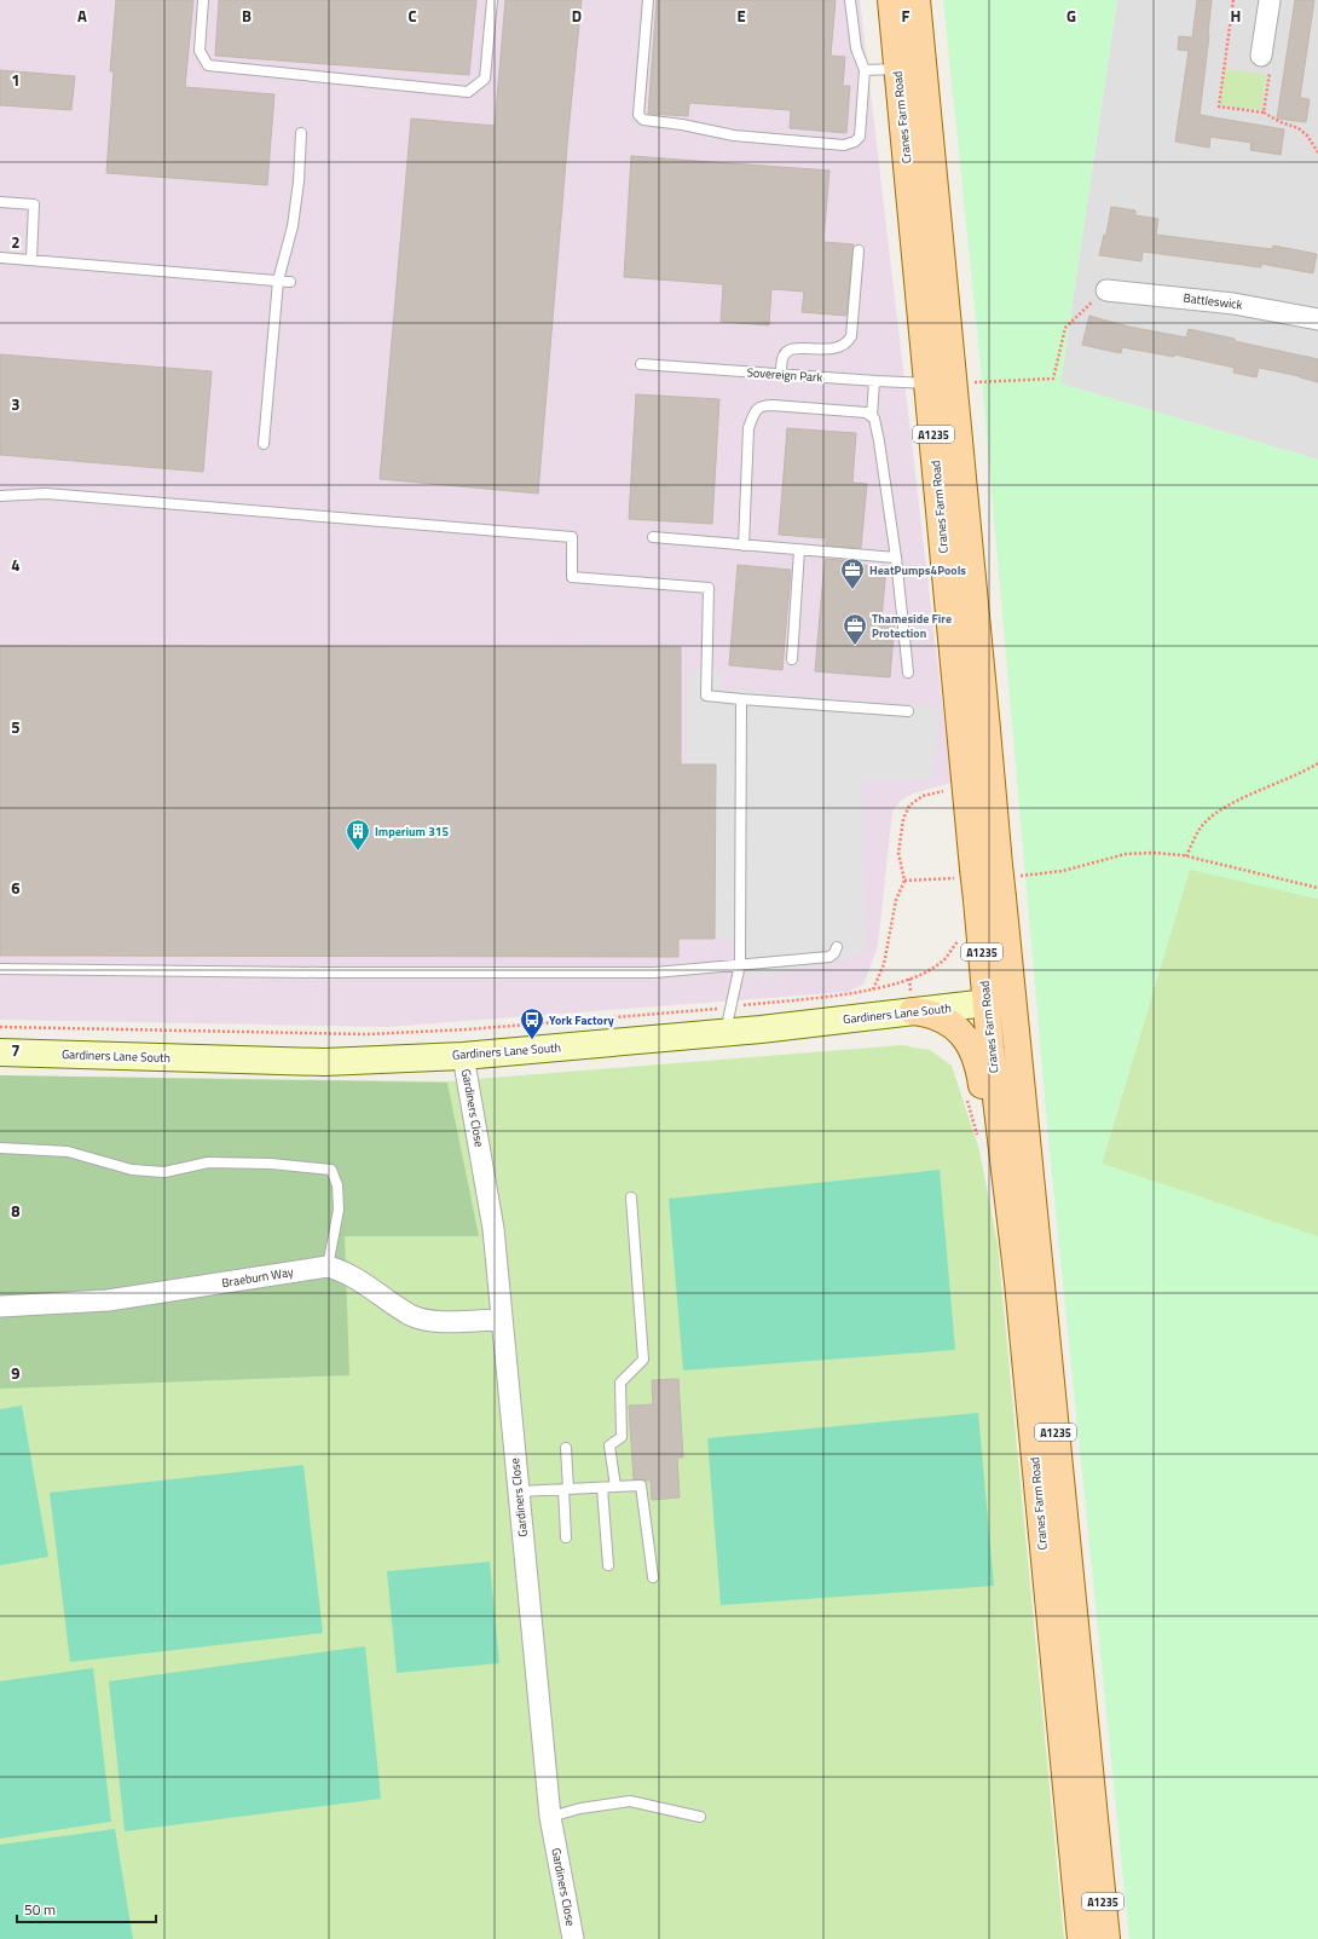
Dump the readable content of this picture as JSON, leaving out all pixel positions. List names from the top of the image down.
{
  "streets": {
    "main road": ["Cranes Farm Road", "A1235"],
    "street": [
      "Battleswick",
      "Gardiners Lane South",
      "Gardiners Close",
      "Braeburn Way"
    ],
    "lane": ["Sovereign Park"]
  },
  "crossings": [
    ["Cranes Farm Road", "Sovereign Park"],
    ["Cranes Farm Road", "A1235"],
    ["Cranes Farm Road", "Gardiners Lane South"],
    ["A1235", "Gardiners Lane South"],
    ["Gardiners Lane South", "Gardiners Close"]
  ],
  "places": {
    "office": ["HeatPumps4Pools", "Thameside Fire Protection"],
    "building": ["Imperium 315"],
    "bus stop": ["York Factory"]
  },
  "scale_bar": "50 m",
  "grid": {
    "columns": [
      "A",
      "B",
      "C",
      "D",
      "E",
      "F",
      "G",
      "H"
    ],
    "rows": [
      "1",
      "2",
      "3",
      "4",
      "5",
      "6",
      "7",
      "8",
      "9"
    ]
  }
}
